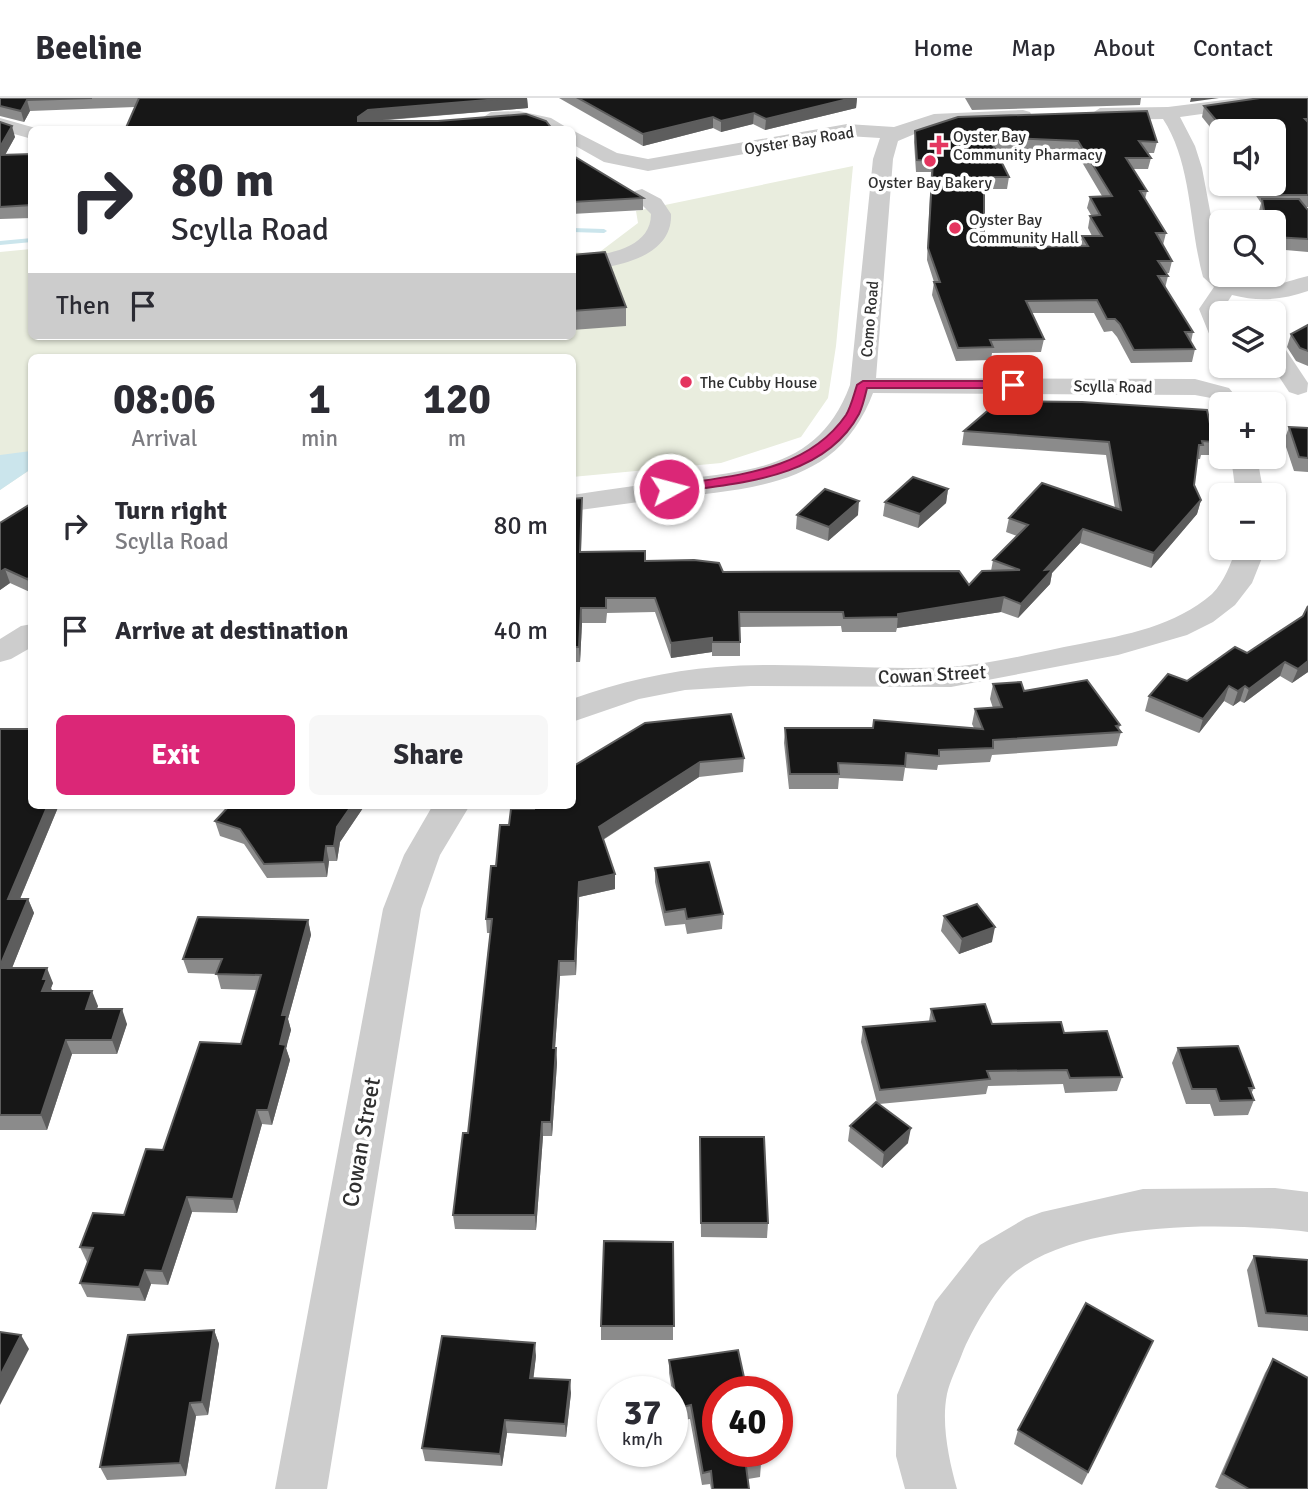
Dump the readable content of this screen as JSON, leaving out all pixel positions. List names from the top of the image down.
{
  "streets": {
    "street": [
      "Oyster Bay Road",
      "Como Road",
      "Scylla Road",
      "Cowan Street"
    ]
  },
  "crossings": [
    ["Oyster Bay Road", "Como Road"],
    ["Como Road", "Scylla Road"]
  ],
  "places": {
    "health": ["Oyster Bay Community Pharmacy"],
    "other": ["Oyster Bay Bakery", "Oyster Bay Community Hall", "The Cubby House"]
  },
  "page": {
    "header": "Beeline",
    "nav": [
      "Home",
      "Map",
      "About",
      "Contact"
    ],
    "map_buttons": ["+", "−"],
    "turn": ["80 m", "Scylla Road"],
    "then": "Then",
    "eta": [
      "08:06",
      "Arrival",
      "1",
      "min",
      "120",
      "m"
    ],
    "list": [
      {
        "name": "Turn right",
        "note": "Scylla Road",
        "value": "80 m"
      },
      {
        "name": "Arrive at destination",
        "value": "40 m"
      }
    ],
    "buttons": ["Exit", "Share"],
    "speed": "37 km/h",
    "limit": "40"
  }
}
